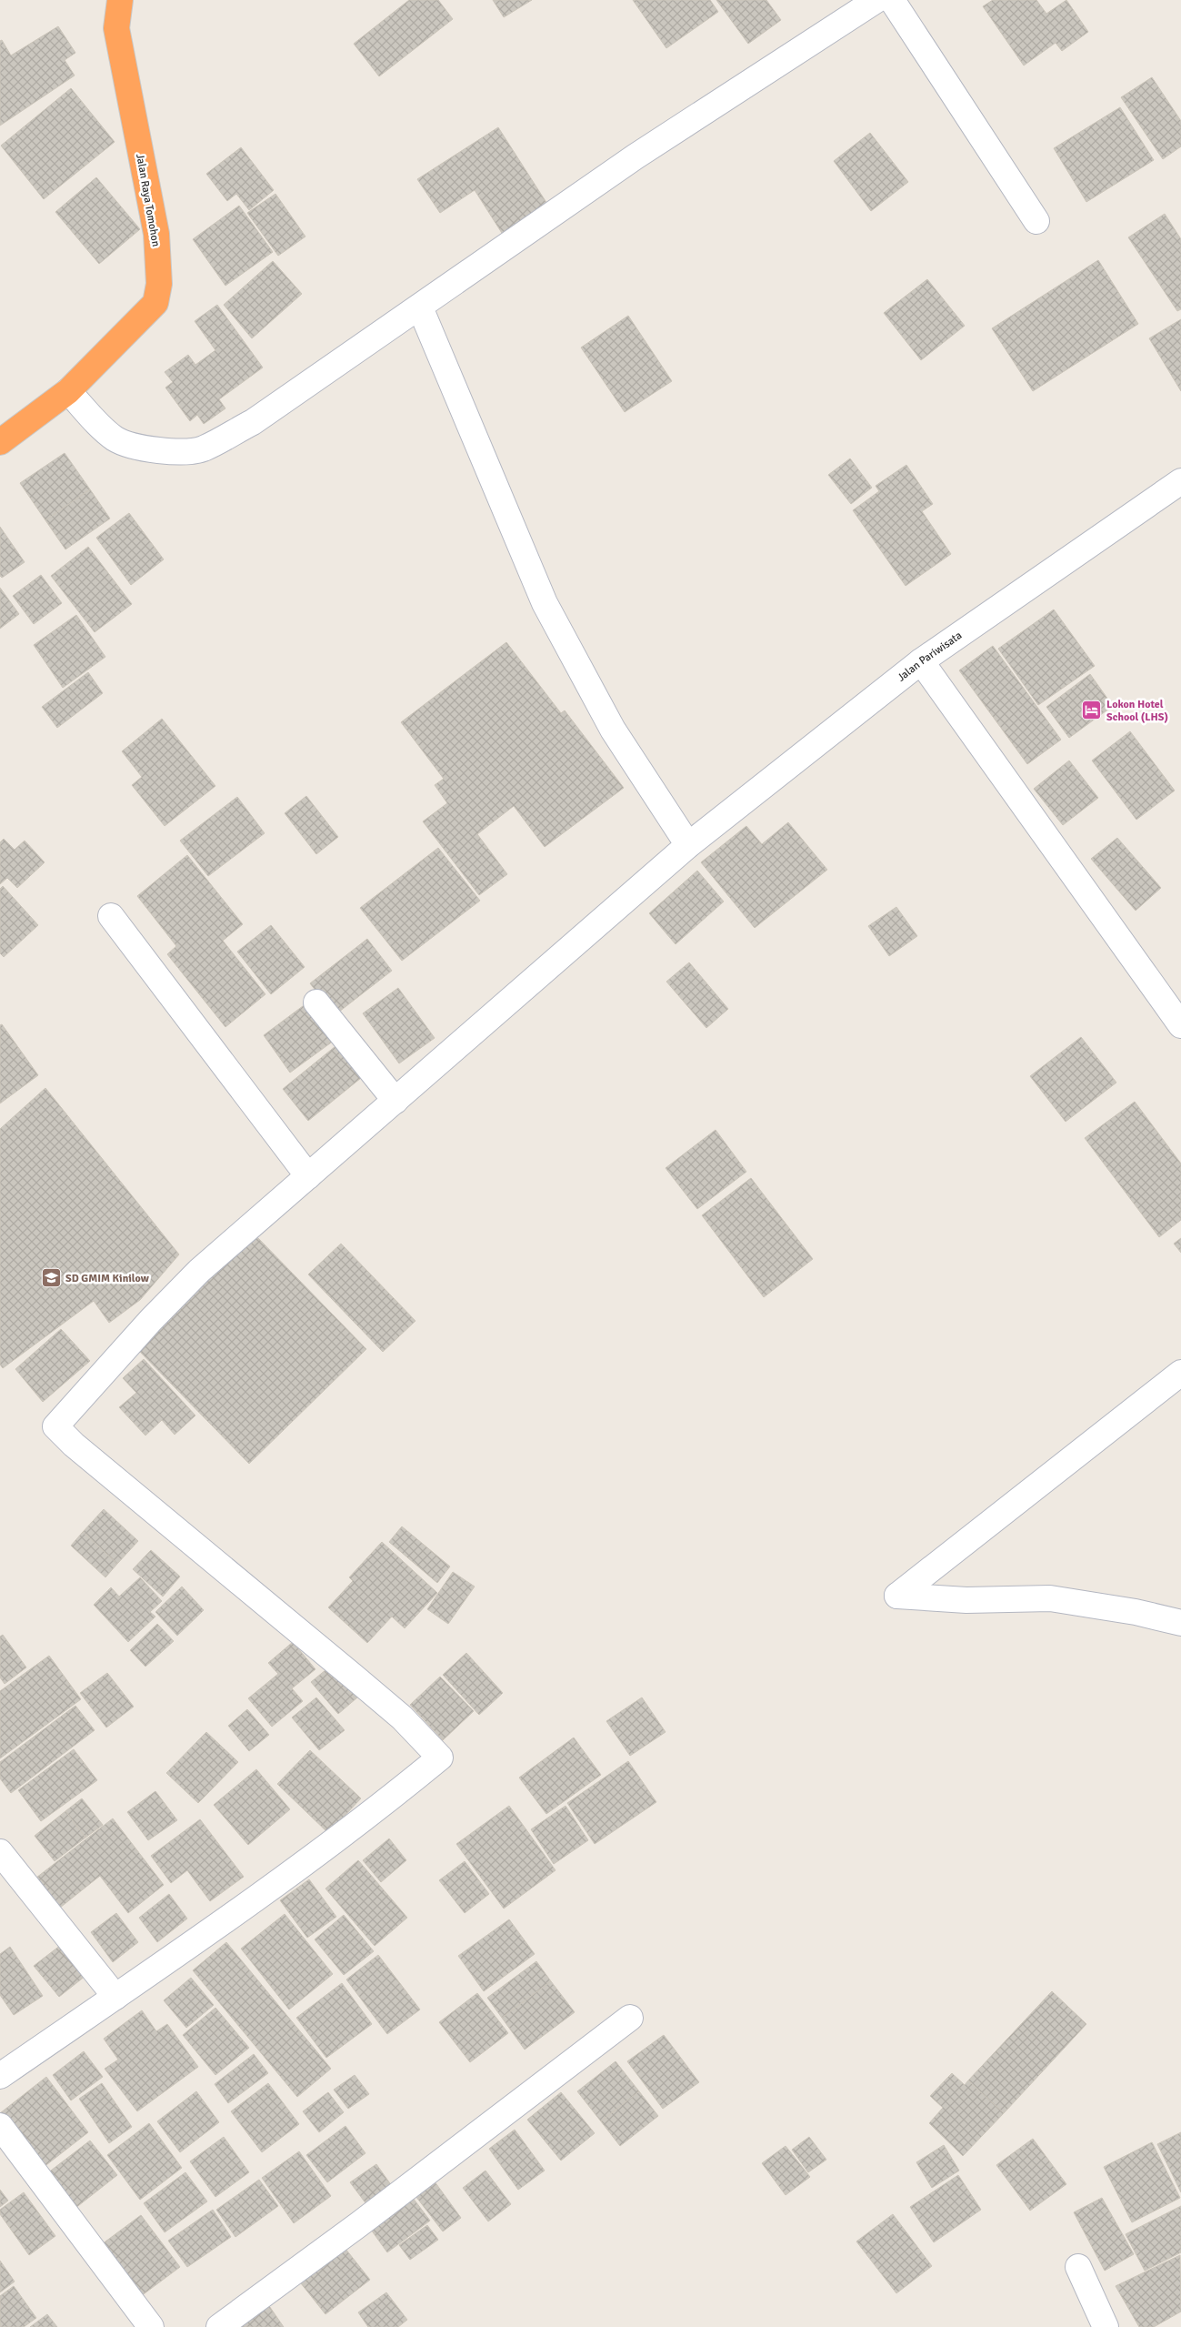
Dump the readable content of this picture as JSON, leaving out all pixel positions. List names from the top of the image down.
{
  "streets": {
    "highway": ["Jalan Raya Tomohon"],
    "street": ["Jalan Pariwisata"]
  },
  "places": {
    "hotel": ["Lokon Hotel School (LHS)"],
    "school or university": ["SD GMIM Kinilow"]
  }
}
